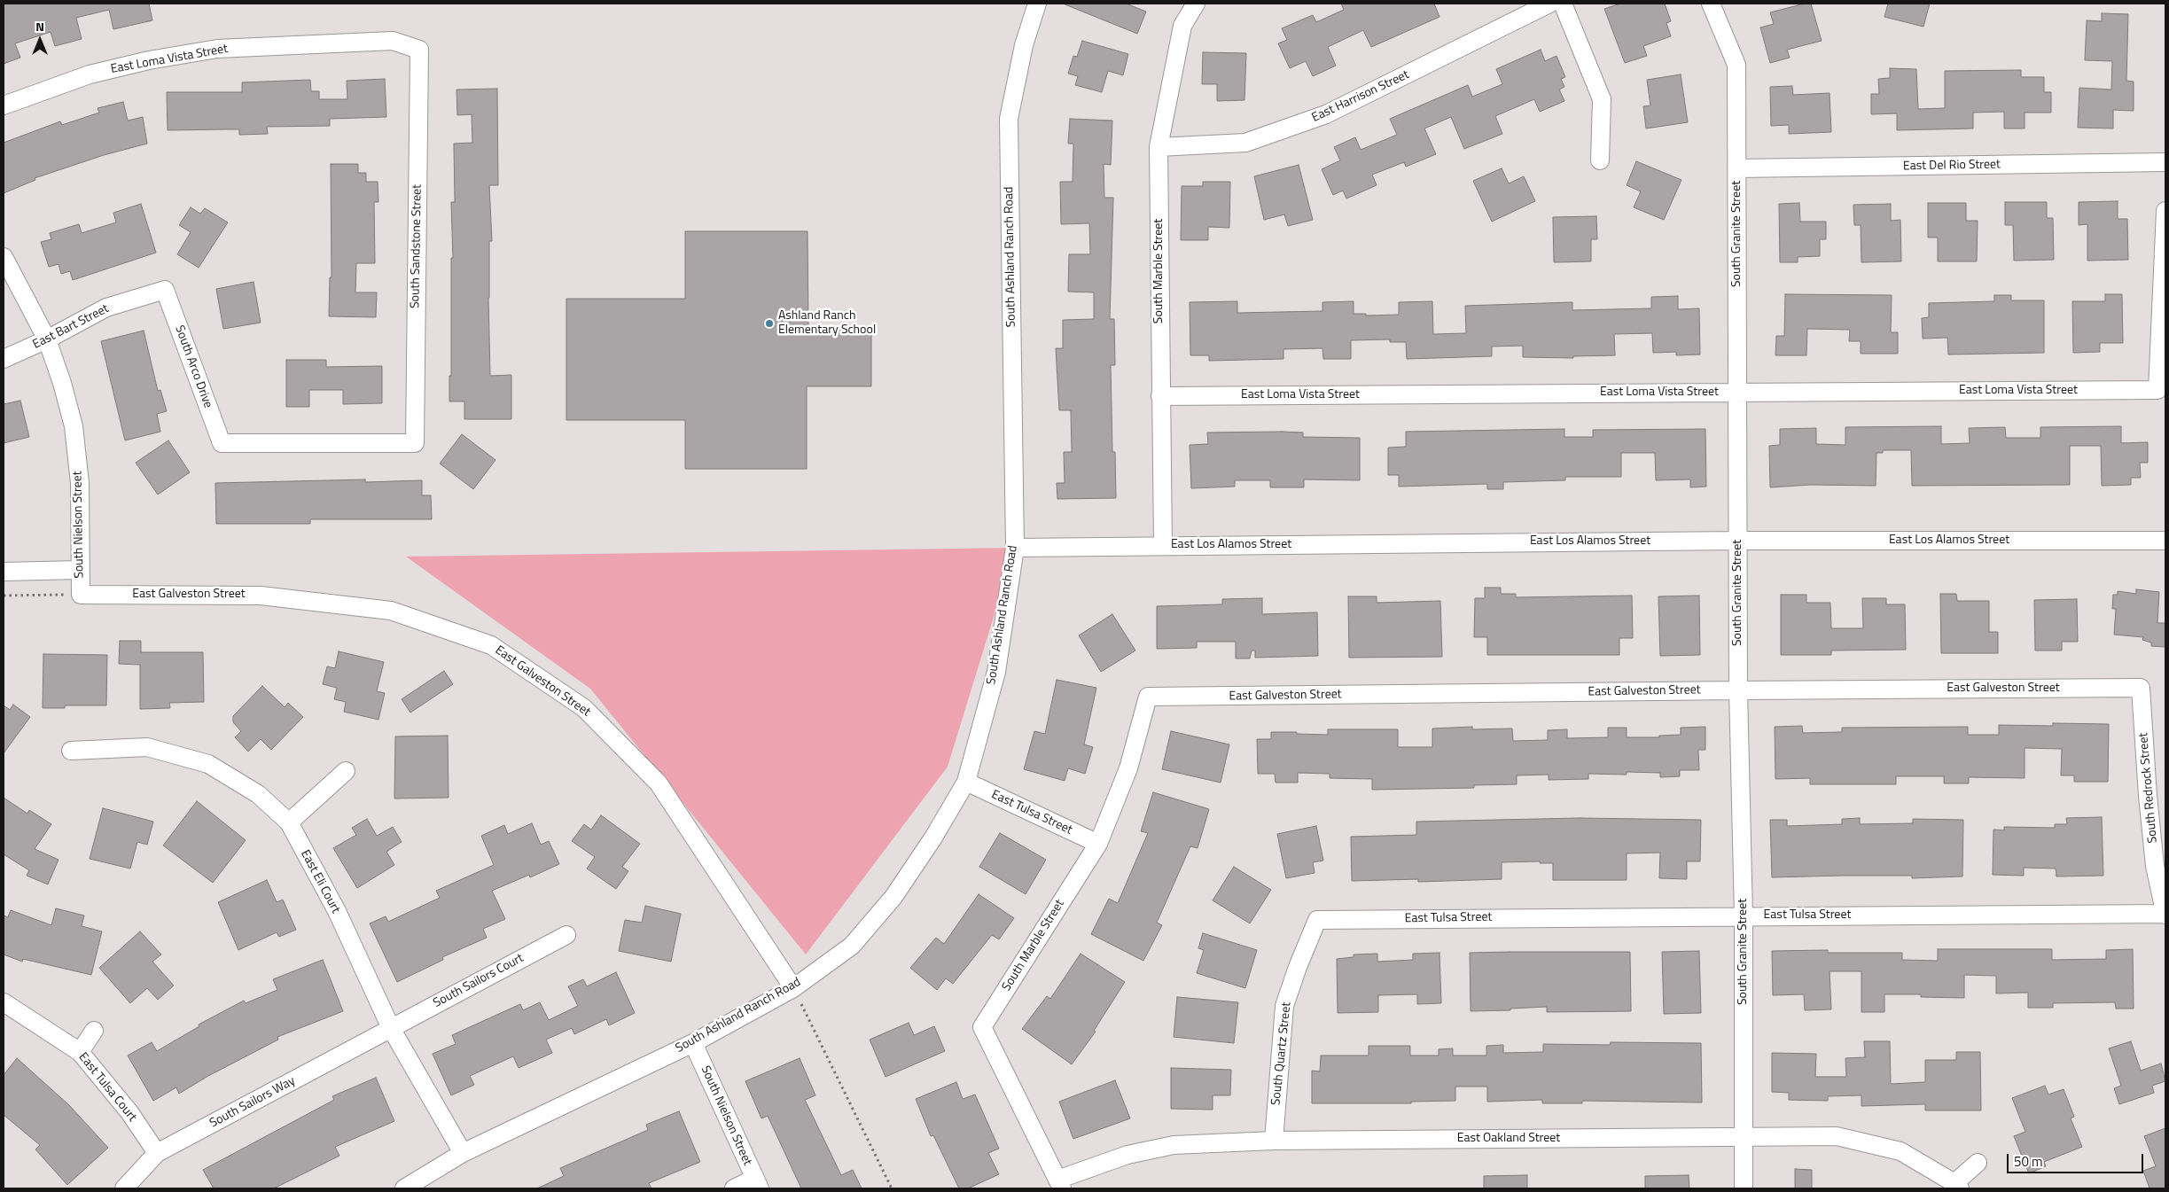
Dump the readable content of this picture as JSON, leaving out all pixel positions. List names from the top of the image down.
{
  "streets": {
    "street": [
      "East Loma Vista Street",
      "East Harrison Street",
      "East Del Rio Street",
      "South Granite Street",
      "South Sandstone Street",
      "South Ashland Ranch Road",
      "South Marble Street",
      "East Bart Street",
      "South Arco Drive",
      "South Nielson Street",
      "East Los Alamos Street",
      "East Galveston Street",
      "South Redrock Street",
      "East Tulsa Street",
      "East Eli Court",
      "South Sailors Court",
      "South Quartz Street",
      "East Tulsa Court",
      "South Sailors Way",
      "East Oakland Street"
    ]
  },
  "crossings": [
    ["East Loma Vista Street", "South Granite Street"],
    ["East Loma Vista Street", "South Sandstone Street"],
    ["East Loma Vista Street", "South Marble Street"],
    ["East Harrison Street", "South Marble Street"],
    ["East Del Rio Street", "South Granite Street"],
    ["South Granite Street", "East Los Alamos Street"],
    ["South Granite Street", "East Galveston Street"],
    ["South Granite Street", "East Tulsa Street"],
    ["South Granite Street", "East Oakland Street"],
    ["South Sandstone Street", "South Arco Drive"],
    ["South Ashland Ranch Road", "South Nielson Street"],
    ["South Ashland Ranch Road", "East Los Alamos Street"],
    ["South Ashland Ranch Road", "East Galveston Street"],
    ["South Ashland Ranch Road", "East Tulsa Street"],
    ["South Ashland Ranch Road", "East Eli Court"],
    ["South Marble Street", "East Los Alamos Street"],
    ["South Marble Street", "East Galveston Street"],
    ["South Marble Street", "East Tulsa Street"],
    ["South Marble Street", "East Oakland Street"],
    ["East Bart Street", "South Arco Drive"],
    ["East Bart Street", "South Nielson Street"],
    ["South Nielson Street", "East Galveston Street"],
    ["East Galveston Street", "South Redrock Street"],
    ["South Redrock Street", "East Tulsa Street"],
    ["East Tulsa Street", "South Quartz Street"],
    ["East Eli Court", "South Sailors Court"],
    ["East Eli Court", "South Sailors Way"],
    ["South Sailors Court", "South Sailors Way"],
    ["South Quartz Street", "East Oakland Street"],
    ["East Tulsa Court", "South Sailors Way"]
  ],
  "places": ["Ashland Ranch Elementary School"],
  "scale_bar": "50 m",
  "north": "top"
}
